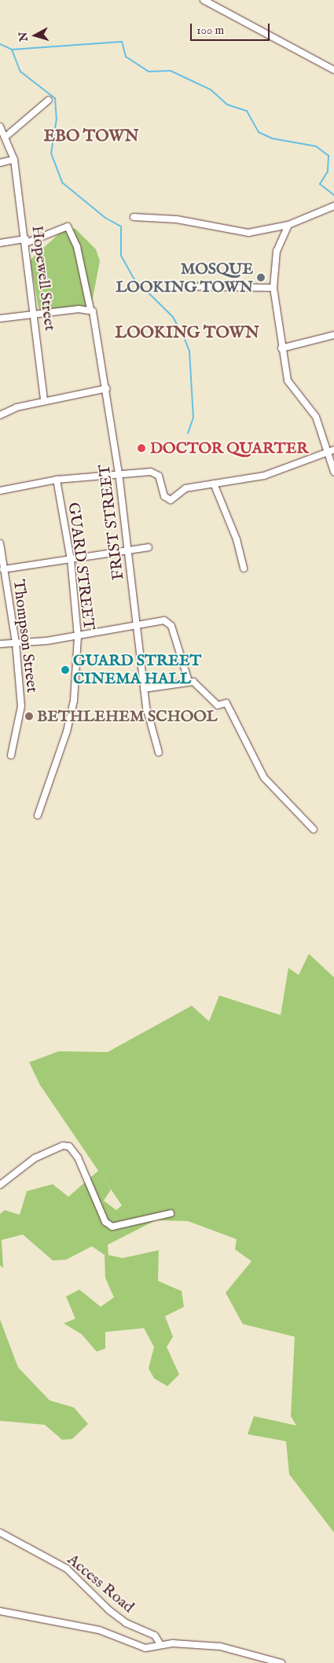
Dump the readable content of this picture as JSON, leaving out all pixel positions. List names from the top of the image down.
{
  "streets": {
    "street": [
      "Hopewell Street",
      "FRIST STREET",
      "GUARD STREET",
      "Thompson Street",
      "Access Road"
    ]
  },
  "crossings": [
    ["Hopewell Street", "FRIST STREET"]
  ],
  "districts": ["EBO TOWN", "LOOKING TOWN"],
  "places": [
    "MOSQUE LOOKING TOWN",
    "DOCTOR QUARTER",
    "GUARD STREET CINEMA HALL",
    "BETHLEHEM SCHOOL"
  ],
  "scale_bar": "100 m",
  "north": "left"
}
